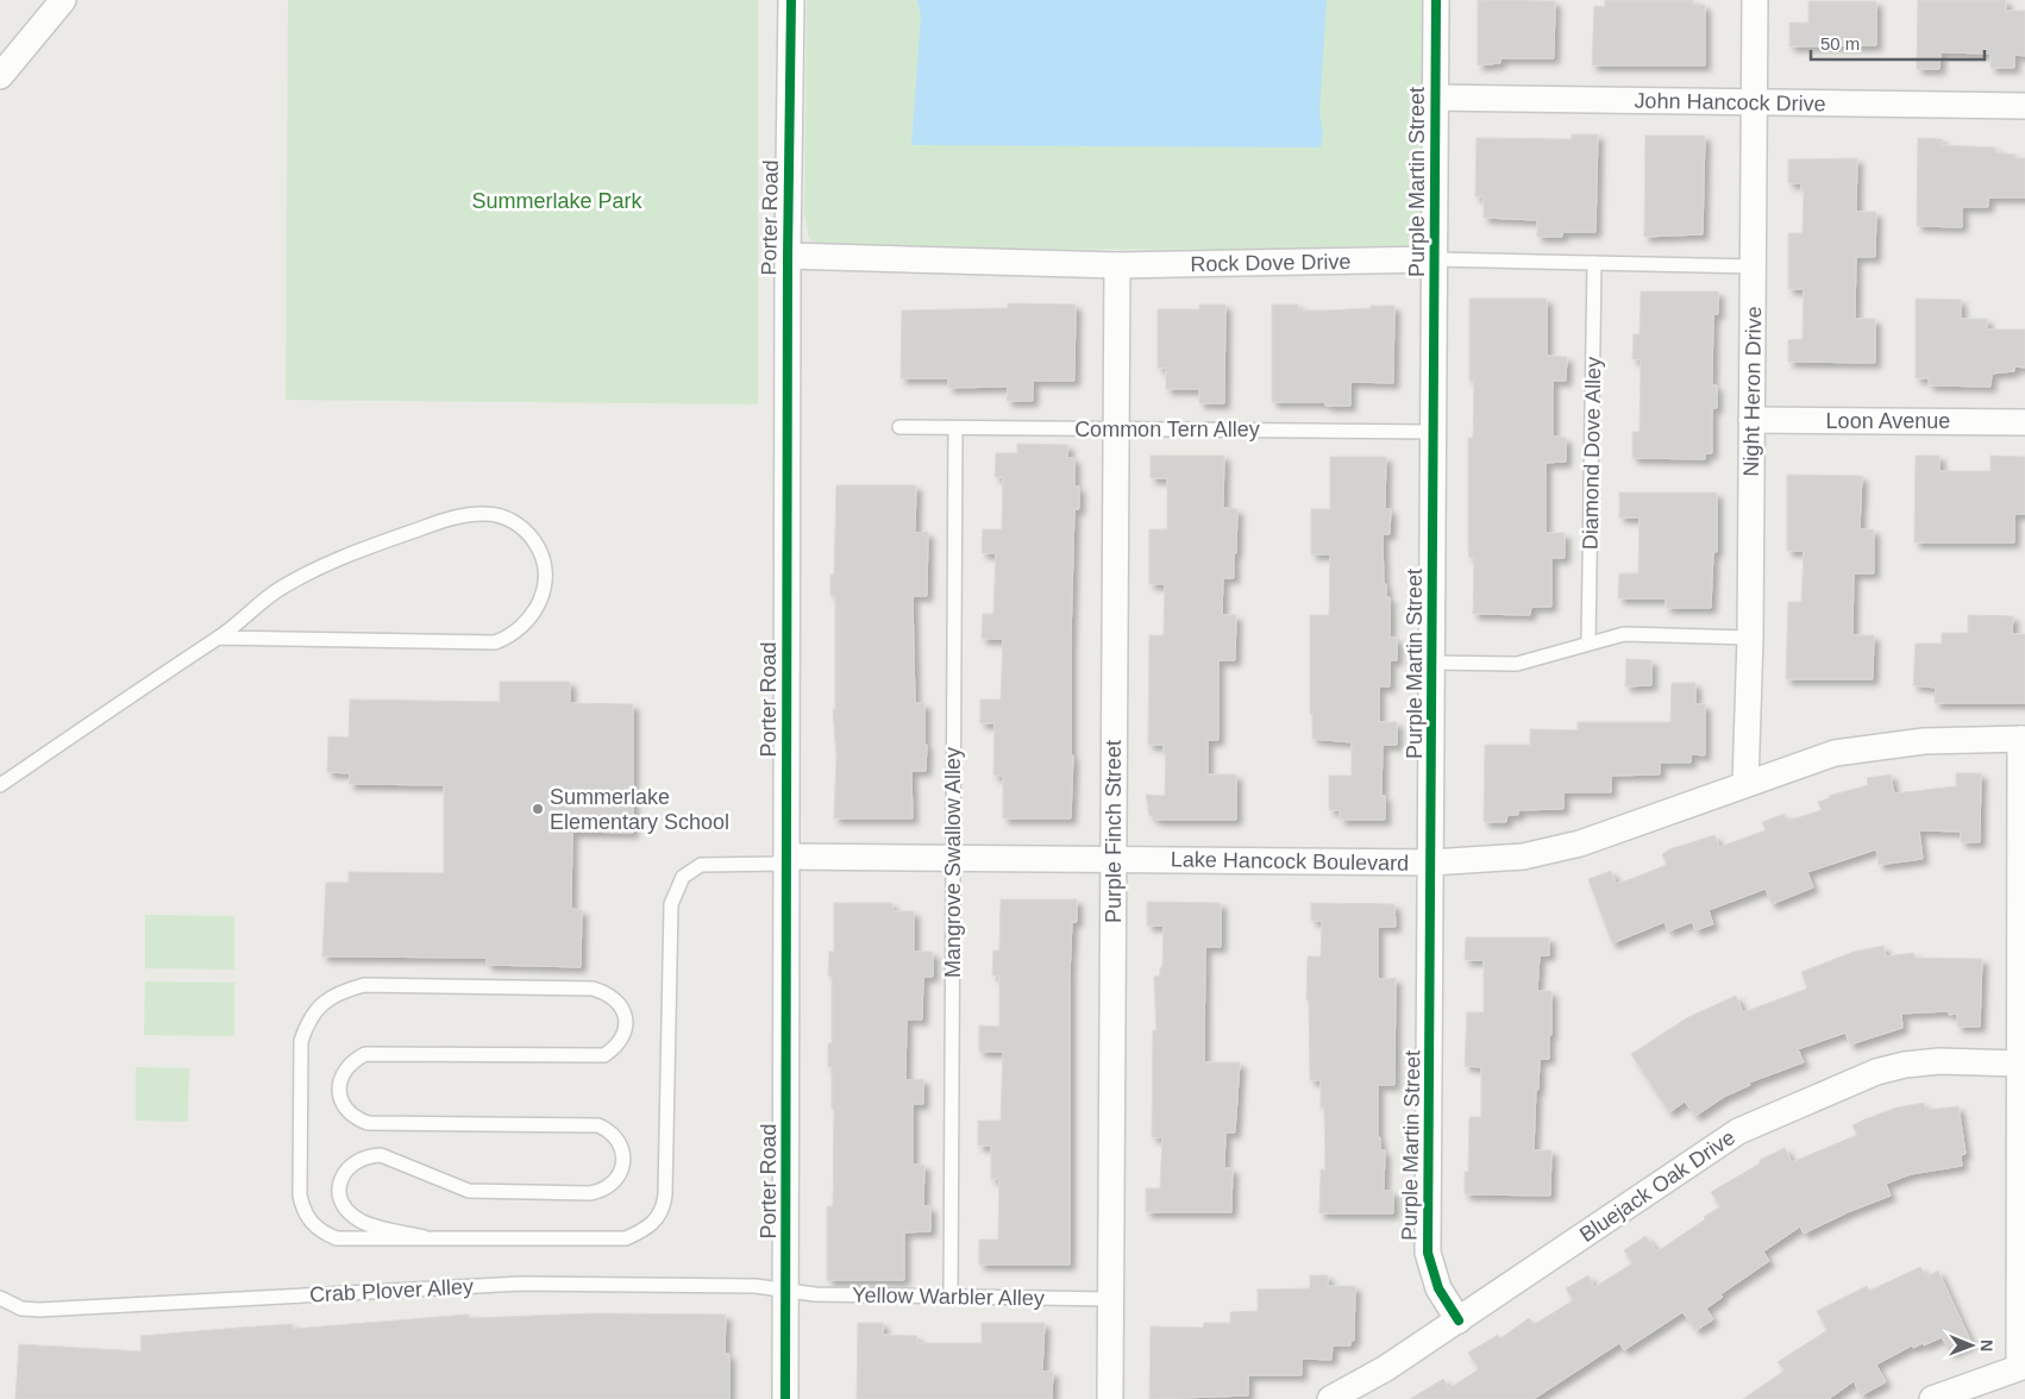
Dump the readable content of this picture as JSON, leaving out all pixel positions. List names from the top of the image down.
{
  "streets": {
    "street": [
      "John Hancock Drive",
      "Purple Martin Street",
      "Porter Road",
      "Rock Dove Drive",
      "Night Heron Drive",
      "Loon Avenue",
      "Purple Finch Street",
      "Lake Hancock Boulevard",
      "Bluejack Oak Drive"
    ],
    "lane": [
      "Common Tern Alley",
      "Diamond Dove Alley",
      "Mangrove Swallow Alley",
      "Crab Plover Alley",
      "Yellow Warbler Alley"
    ]
  },
  "crossings": [
    ["John Hancock Drive", "Purple Martin Street"],
    ["John Hancock Drive", "Night Heron Drive"],
    ["Purple Martin Street", "Rock Dove Drive"],
    ["Purple Martin Street", "Common Tern Alley"],
    ["Purple Martin Street", "Lake Hancock Boulevard"],
    ["Purple Martin Street", "Bluejack Oak Drive"],
    ["Porter Road", "Rock Dove Drive"],
    ["Porter Road", "Lake Hancock Boulevard"],
    ["Porter Road", "Crab Plover Alley"],
    ["Porter Road", "Yellow Warbler Alley"],
    ["Rock Dove Drive", "Night Heron Drive"],
    ["Rock Dove Drive", "Diamond Dove Alley"],
    ["Rock Dove Drive", "Purple Finch Street"],
    ["Night Heron Drive", "Loon Avenue"],
    ["Night Heron Drive", "Lake Hancock Boulevard"],
    ["Common Tern Alley", "Purple Finch Street"],
    ["Common Tern Alley", "Mangrove Swallow Alley"],
    ["Purple Finch Street", "Lake Hancock Boulevard"],
    ["Purple Finch Street", "Yellow Warbler Alley"],
    ["Lake Hancock Boulevard", "Mangrove Swallow Alley"],
    ["Mangrove Swallow Alley", "Yellow Warbler Alley"],
    ["Crab Plover Alley", "Yellow Warbler Alley"]
  ],
  "parks": ["Summerlake Park"],
  "places": ["Summerlake Elementary School"],
  "scale_bar": "50 m",
  "north": "right"
}
